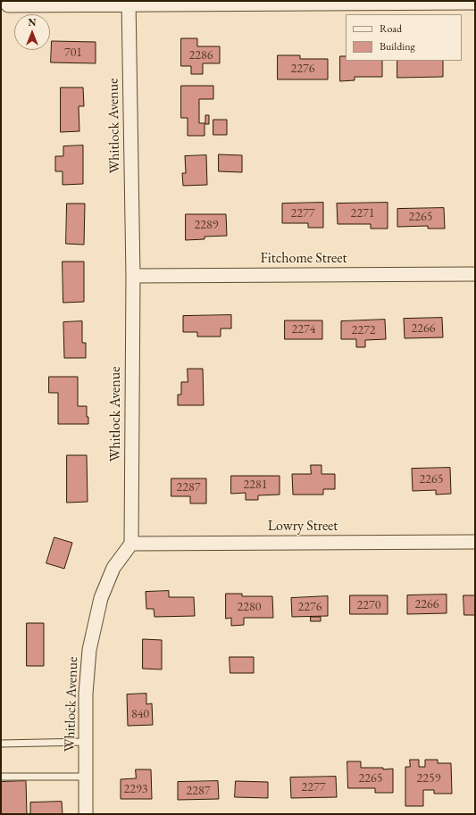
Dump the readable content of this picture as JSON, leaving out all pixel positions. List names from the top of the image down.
{
  "streets": {
    "street": ["Whitlock Avenue", "Fitchome Street", "Lowry Street"]
  },
  "crossings": [
    ["Whitlock Avenue", "Fitchome Street"],
    ["Whitlock Avenue", "Lowry Street"]
  ],
  "house_numbers": [
    "701",
    "2286",
    "2276",
    "2277",
    "2271",
    "2265",
    "2289",
    "2266",
    "2274",
    "2272",
    "2265",
    "2281",
    "2287",
    "2266",
    "2270",
    "2280",
    "2276",
    "840",
    "2265",
    "2259",
    "2277",
    "2293",
    "2287"
  ],
  "legend": ["Road", "Building"],
  "north": "top"
}
